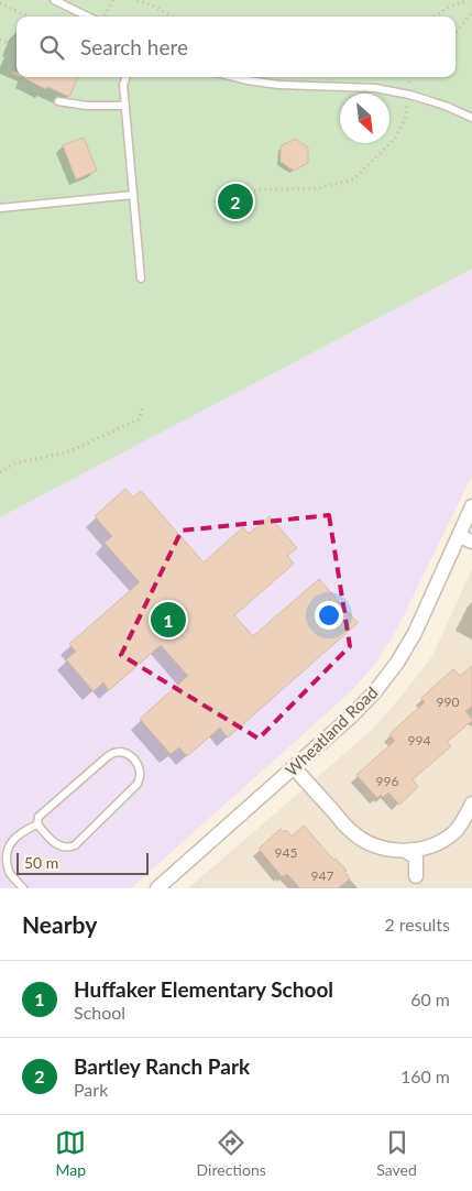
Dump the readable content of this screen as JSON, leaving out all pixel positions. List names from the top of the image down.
{
  "streets": {
    "street": ["Wheatland Road"]
  },
  "house_numbers": [
    "990",
    "994",
    "996",
    "945",
    "947"
  ],
  "scale_bar": "50 m",
  "north": "bottom right",
  "page": {
    "search": "Search here",
    "pins": ["2", "1"],
    "scale": "50 m",
    "heading": ["Nearby", "2 results"],
    "list": [
      {
        "mark": "1",
        "name": "Huffaker Elementary School",
        "note": "School",
        "value": "60 m"
      },
      {
        "mark": "2",
        "name": "Bartley Ranch Park",
        "note": "Park",
        "value": "160 m"
      }
    ],
    "nav": ["Map", "Directions", "Saved"]
  }
}
